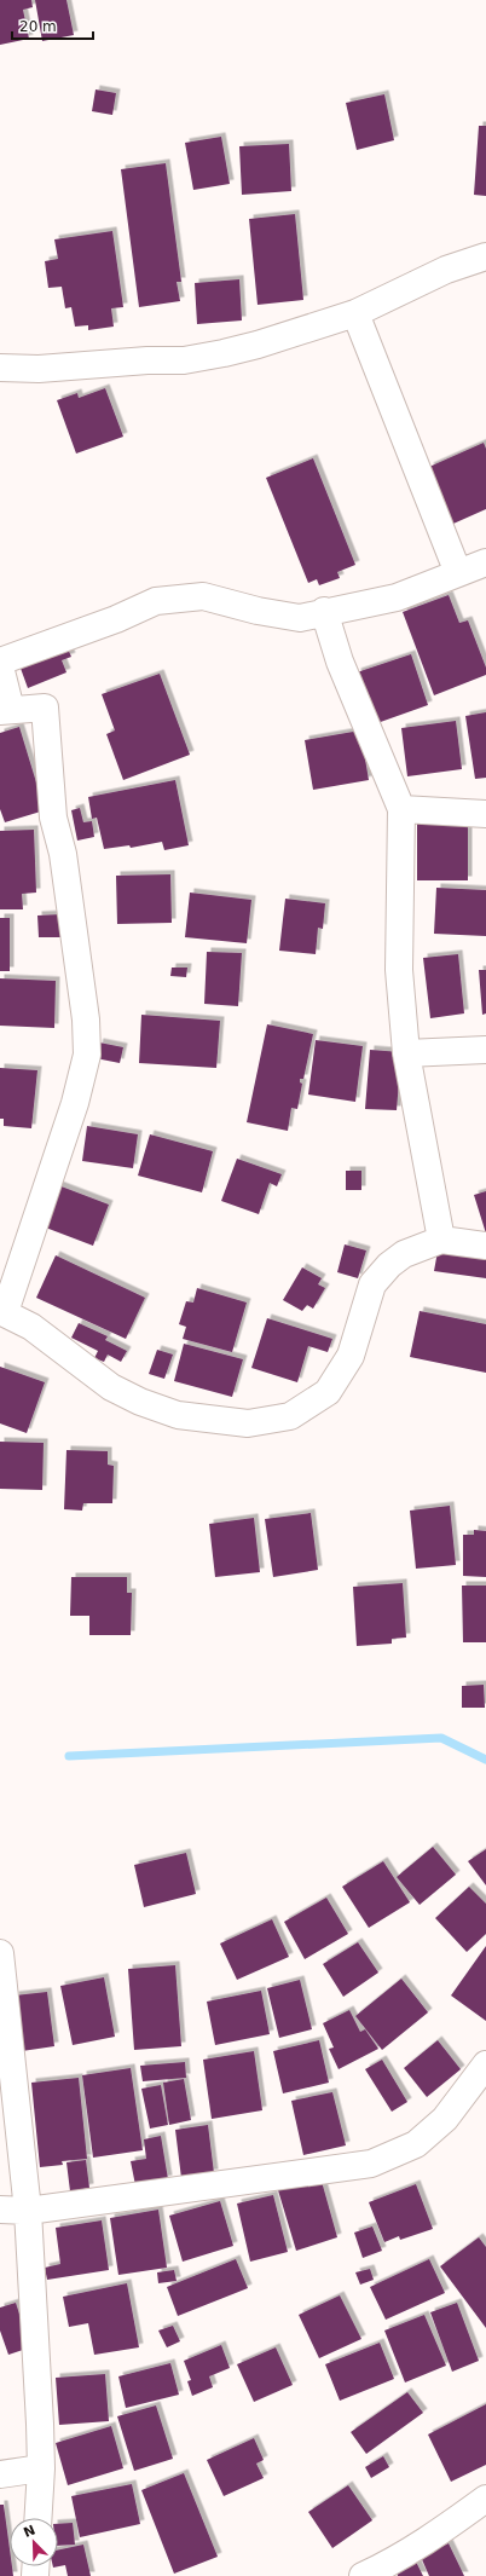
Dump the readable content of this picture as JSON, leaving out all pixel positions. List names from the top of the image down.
{
  "scale_bar": "20 m",
  "north": "top left"
}
